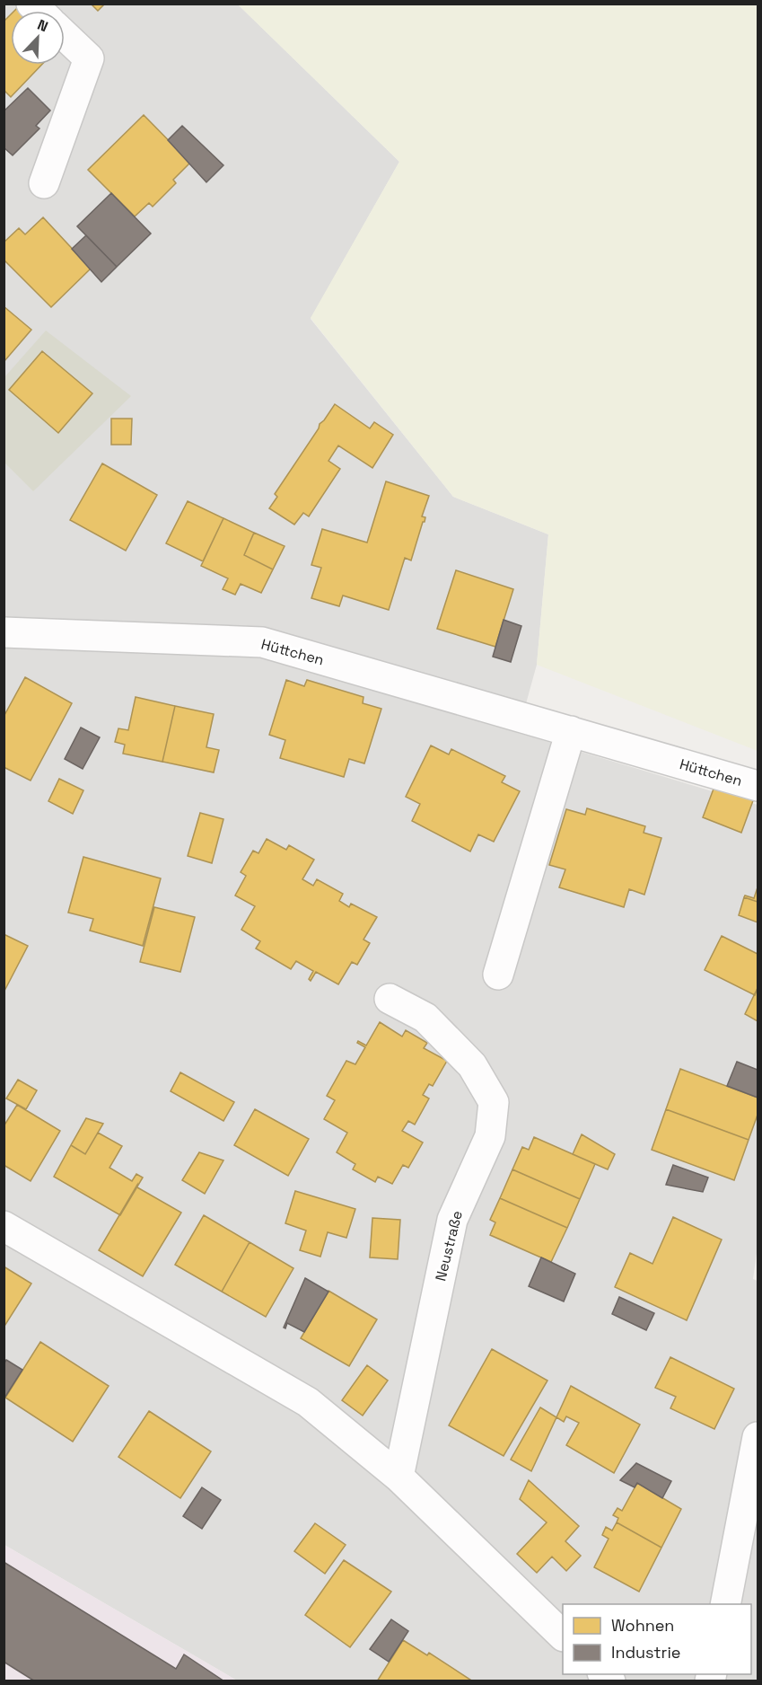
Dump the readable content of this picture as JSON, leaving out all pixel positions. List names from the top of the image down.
{
  "streets": {
    "street": ["Hüttchen", "Neustraße"]
  },
  "legend": ["Wohnen", "Industrie"],
  "north": "top right"
}
